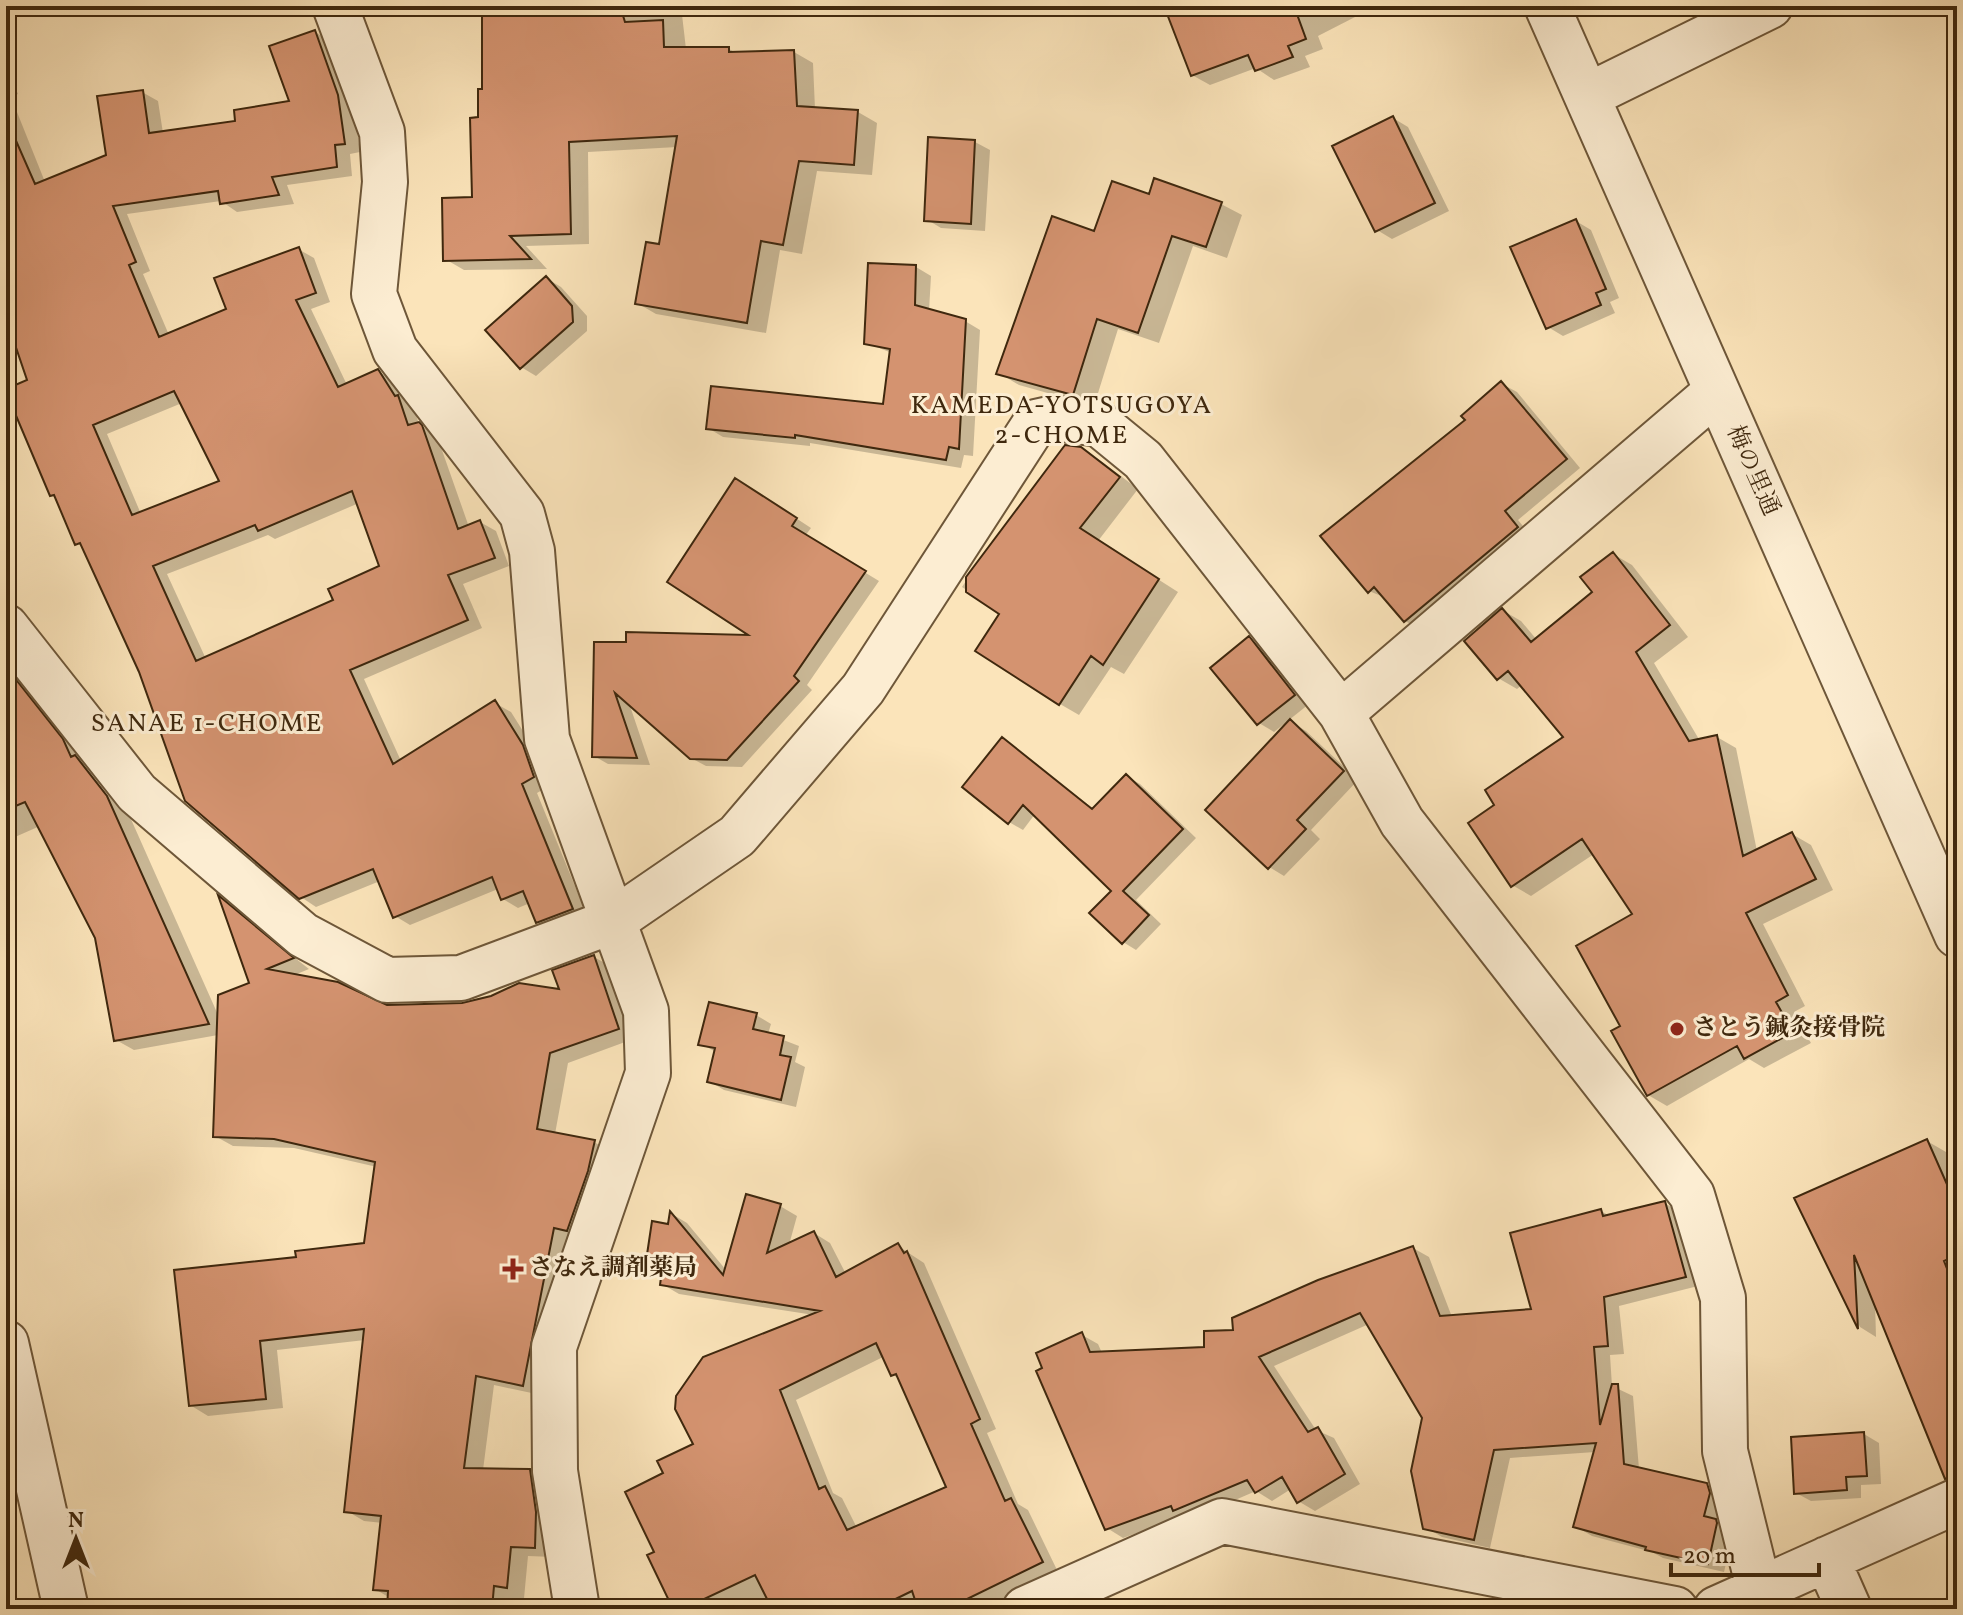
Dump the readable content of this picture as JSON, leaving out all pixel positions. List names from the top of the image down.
{
  "streets": {
    "street": ["梅の里通"]
  },
  "districts": ["KAMEDA-YOTSUGOYA 2-CHOME", "SANAE 1-CHOME"],
  "places": {
    "other": ["さとう鍼灸接骨院"],
    "health": ["さなえ調剤薬局"]
  },
  "scale_bar": "20 m",
  "north": "top"
}
